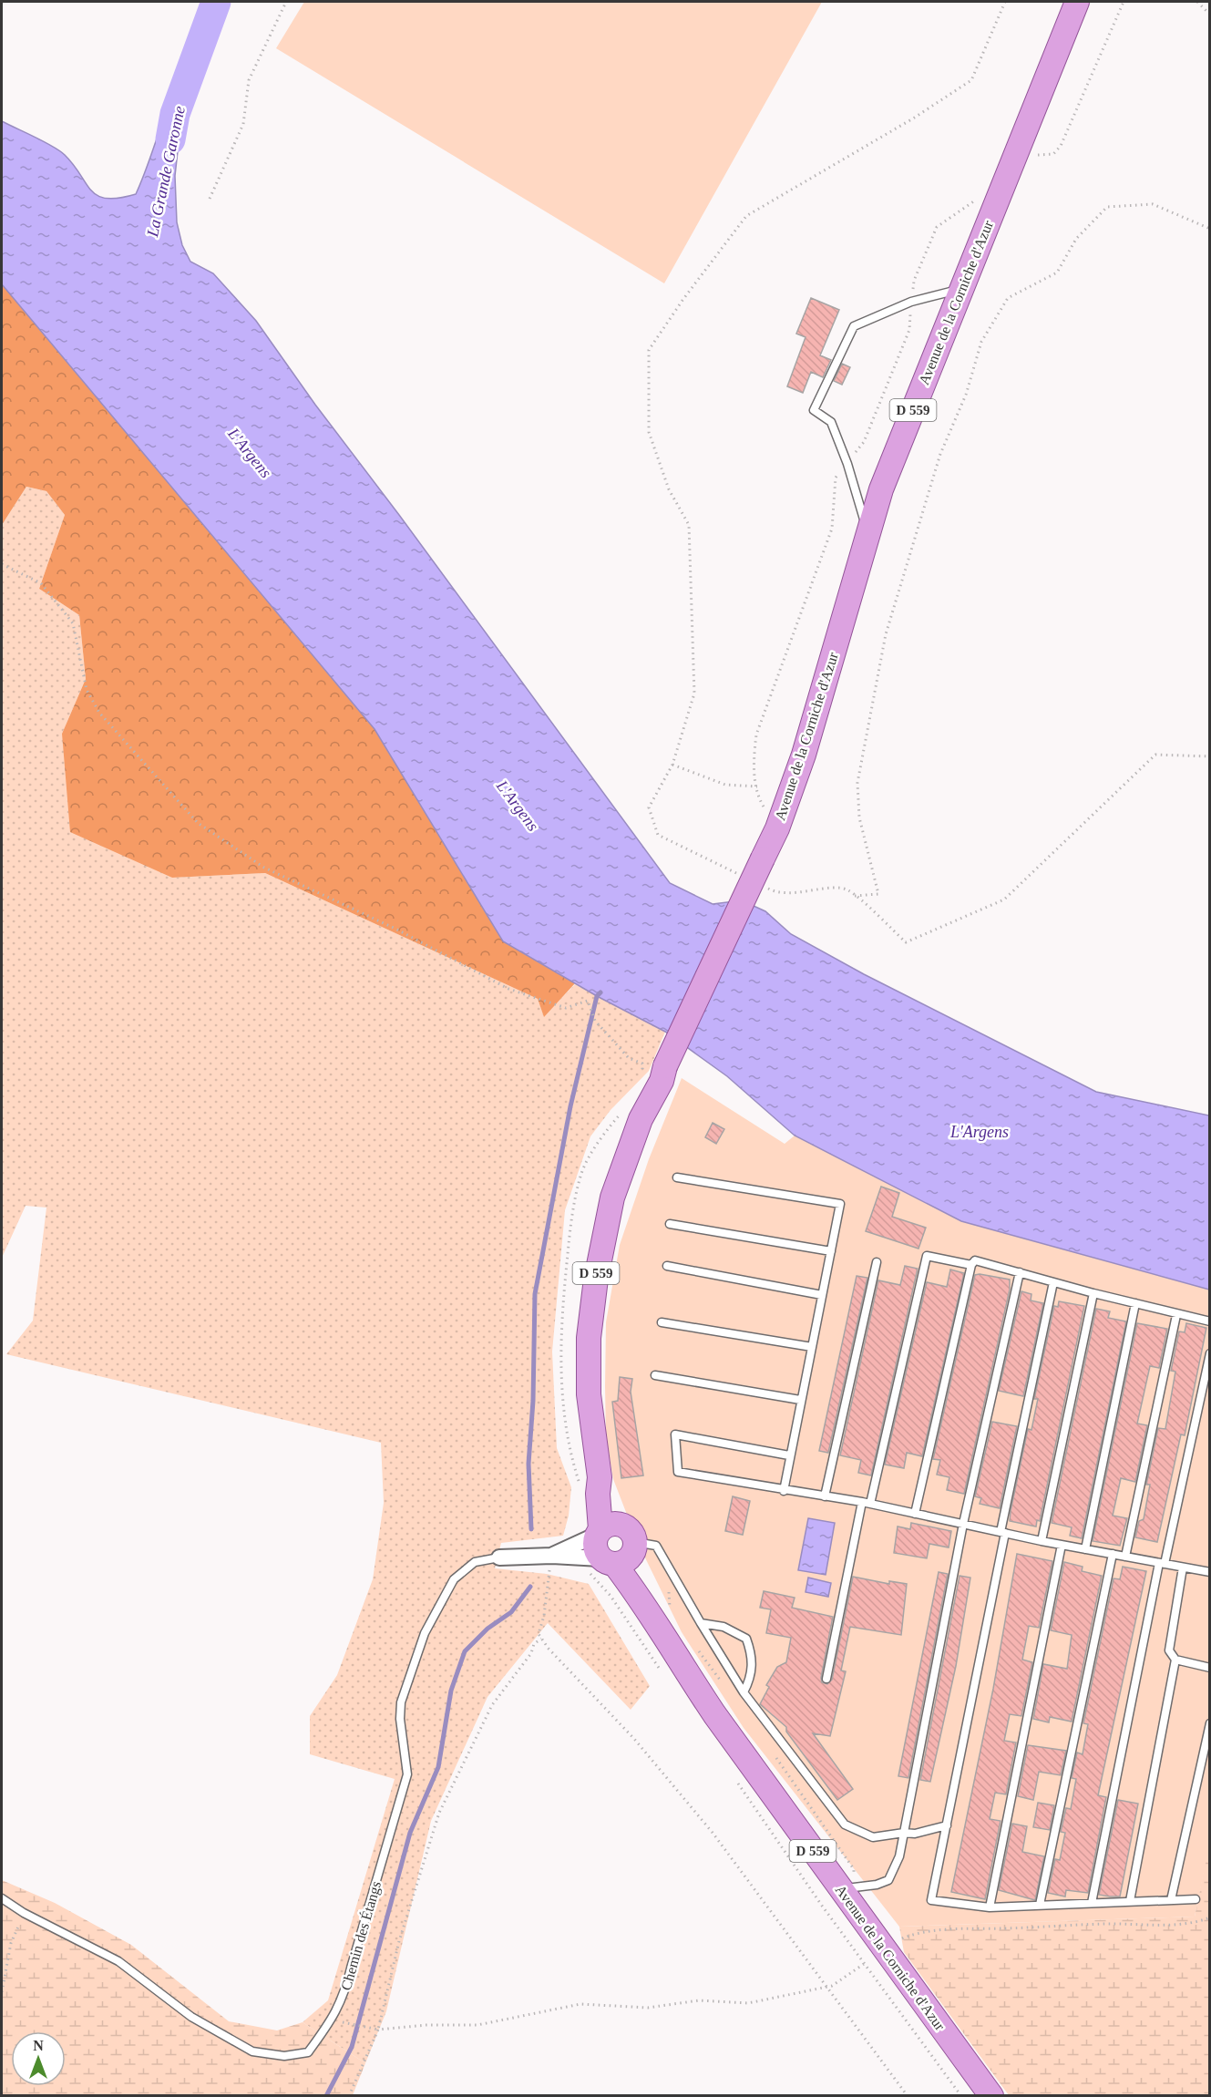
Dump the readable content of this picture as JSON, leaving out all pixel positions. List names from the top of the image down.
{
  "streets": {
    "main road": ["Avenue de la Corniche d'Azur", "D 559"],
    "street": ["Chemin des Étangs"]
  },
  "crossings": [
    ["Avenue de la Corniche d'Azur", "Chemin des Étangs"]
  ],
  "water": ["La Grande Garonne", "L'Argens"],
  "north": "top"
}
